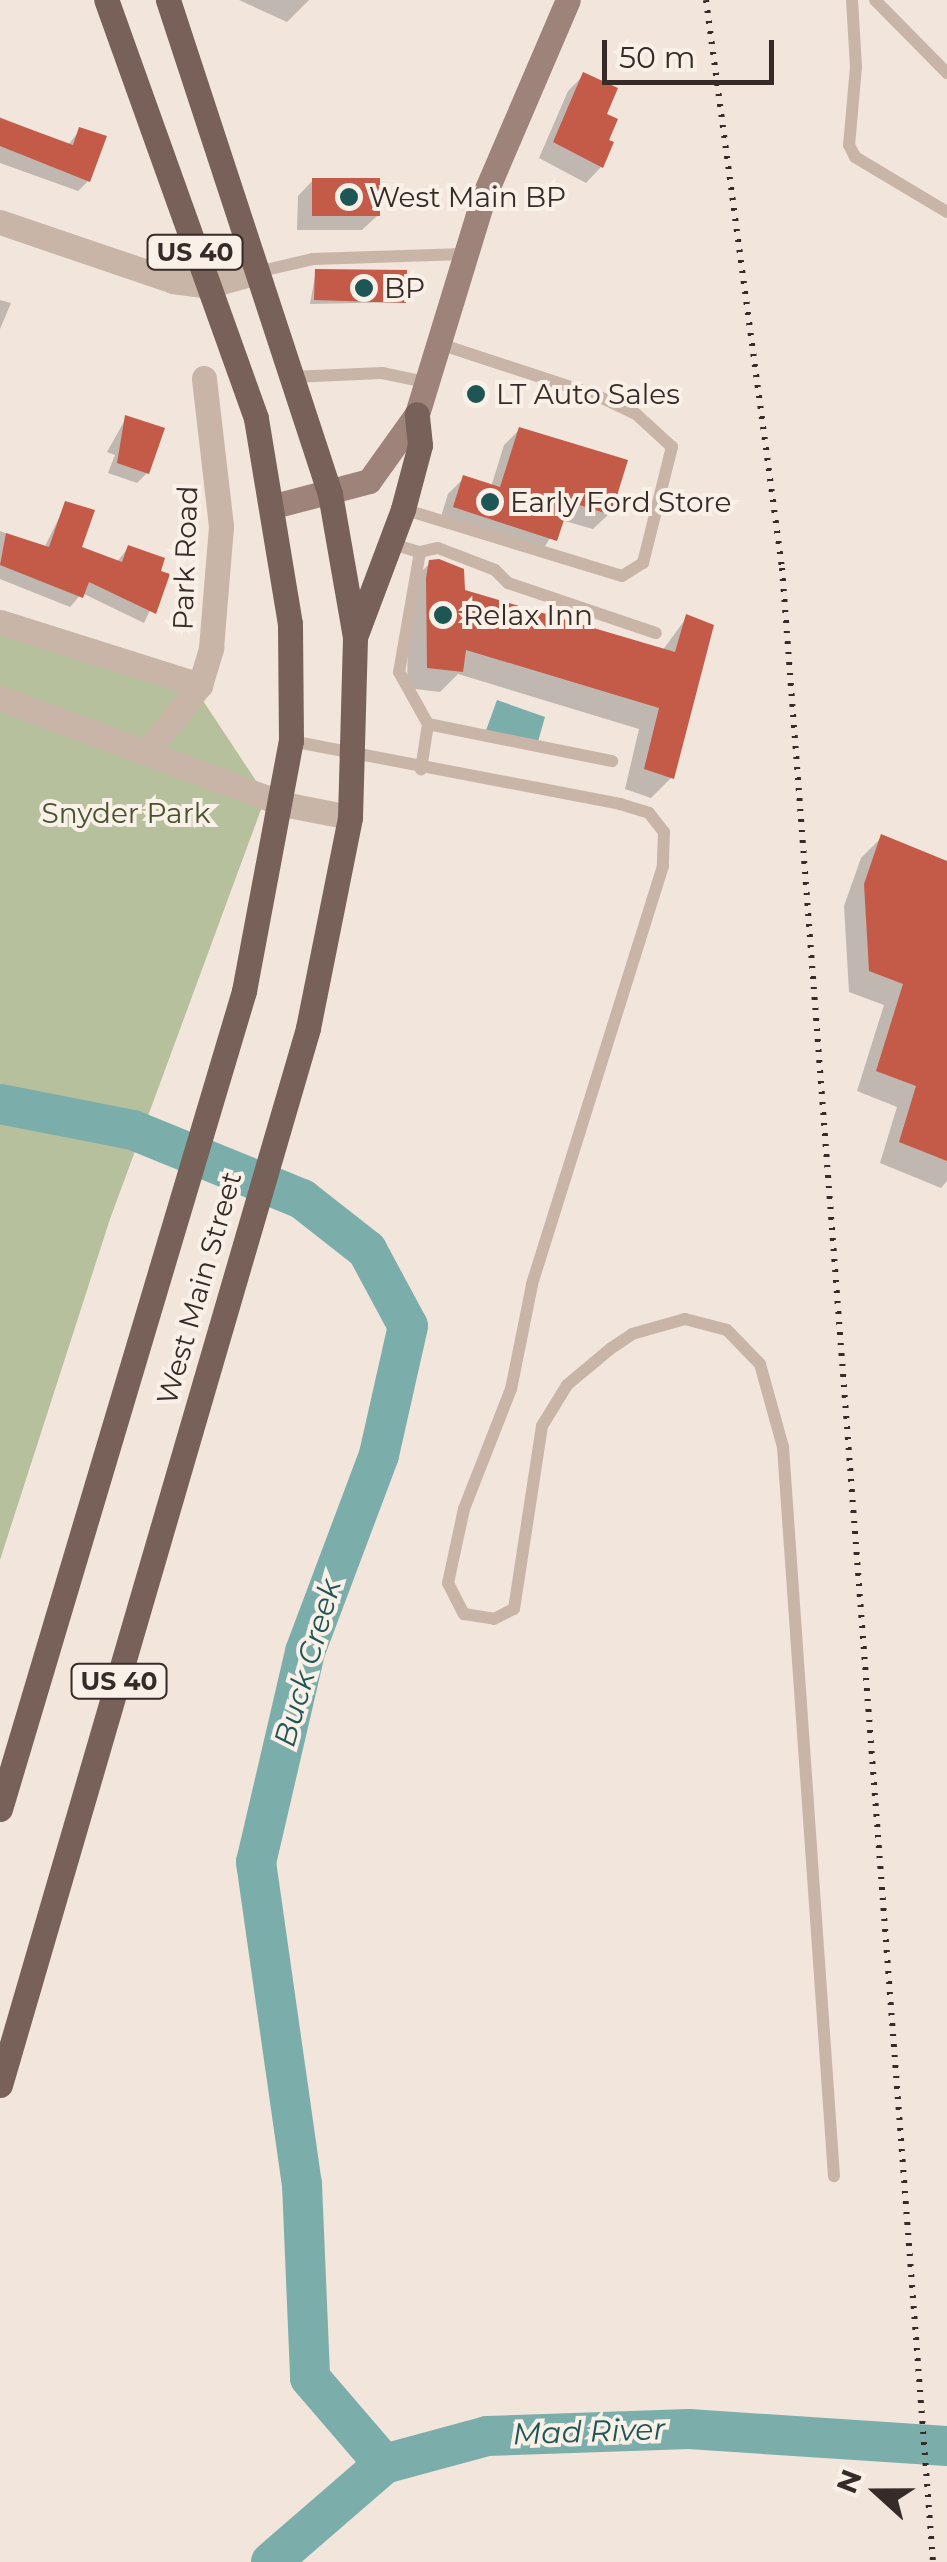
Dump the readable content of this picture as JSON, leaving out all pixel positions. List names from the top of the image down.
{
  "streets": {
    "main road": ["US 40", "West Main Street"],
    "street": ["Park Road"]
  },
  "crossings": [
    ["US 40", "West Main Street"]
  ],
  "water": ["Buck Creek", "Mad River"],
  "parks": ["Snyder Park"],
  "places": [
    "West Main BP",
    "BP",
    "LT Auto Sales",
    "Early Ford Store",
    "Relax Inn"
  ],
  "scale_bar": "50 m",
  "north": "left"
}
